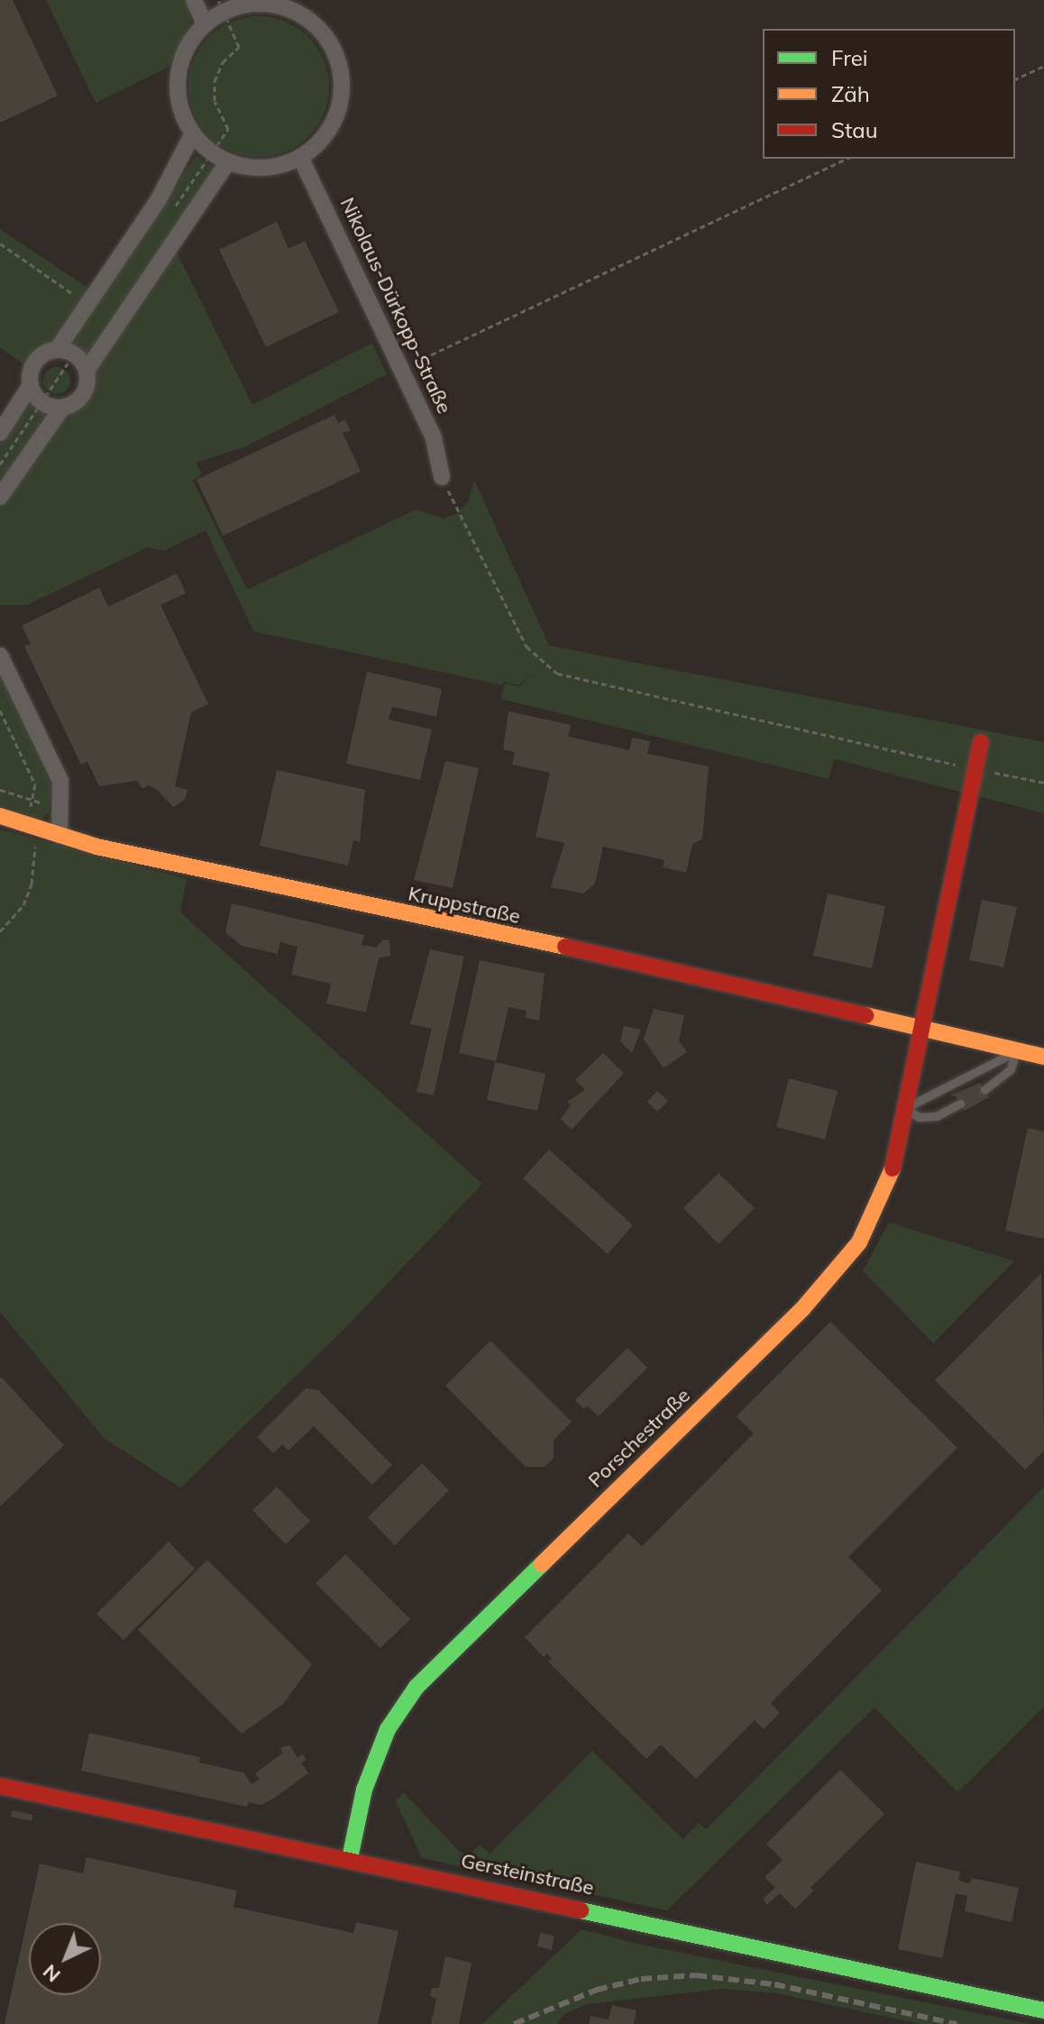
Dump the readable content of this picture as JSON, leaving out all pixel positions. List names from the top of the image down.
{
  "streets": {
    "street": [
      "Nikolaus-Dürkopp-Straße",
      "Kruppstraße",
      "Porschestraße",
      "Gersteinstraße"
    ]
  },
  "crossings": [
    ["Kruppstraße", "Porschestraße"],
    ["Porschestraße", "Gersteinstraße"]
  ],
  "legend": ["Frei", "Zäh", "Stau"],
  "north": "bottom left"
}
